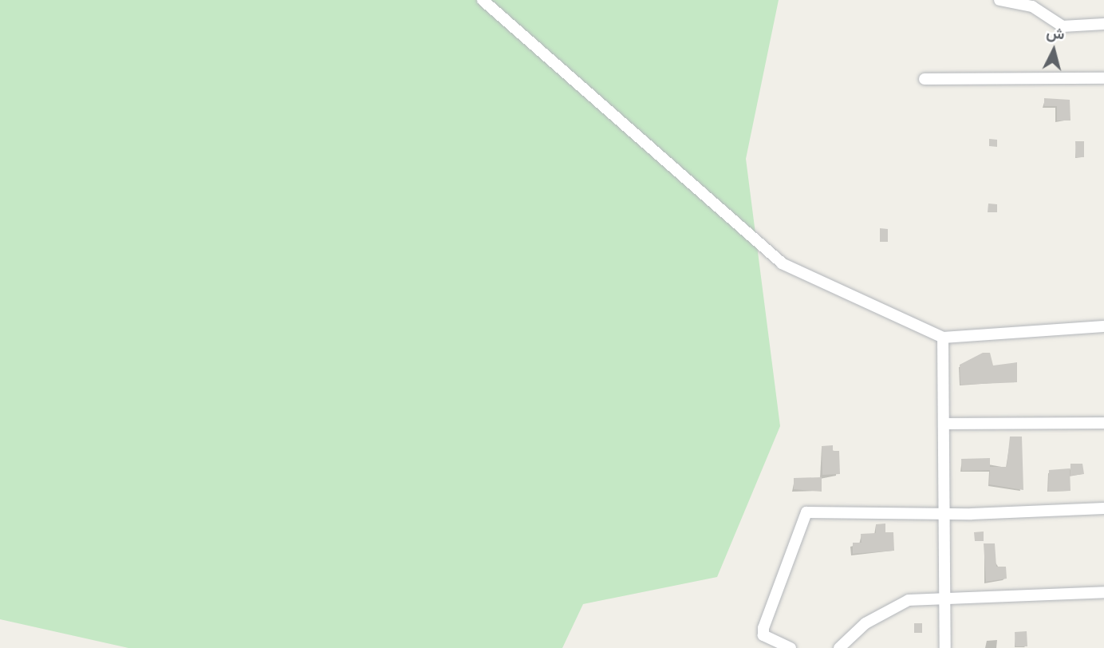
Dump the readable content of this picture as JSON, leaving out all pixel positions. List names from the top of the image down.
{
  "north": "top"
}
